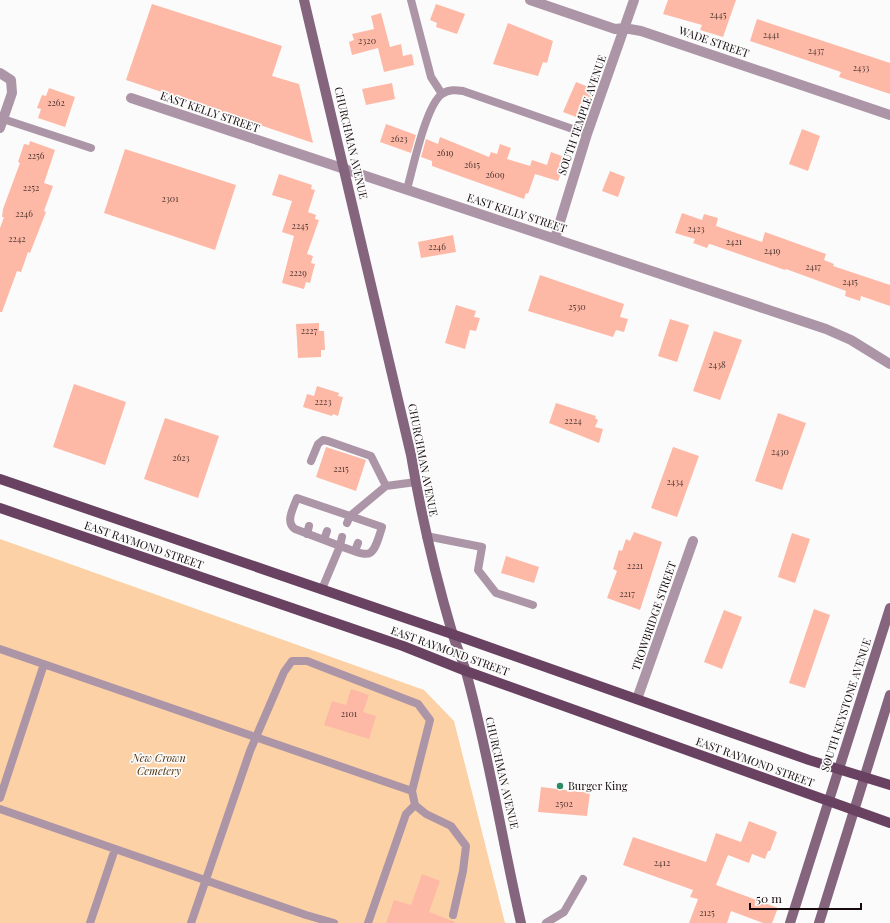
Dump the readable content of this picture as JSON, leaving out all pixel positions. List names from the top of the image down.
{
  "streets": {
    "main road": ["CHURCHMAN AVENUE", "EAST RAYMOND STREET", "SOUTH KEYSTONE AVENUE"],
    "street": [
      "WADE STREET",
      "EAST KELLY STREET",
      "SOUTH TEMPLE AVENUE",
      "TROWBRIDGE STREET"
    ]
  },
  "crossings": [
    ["WADE STREET", "SOUTH TEMPLE AVENUE"],
    ["EAST KELLY STREET", "SOUTH TEMPLE AVENUE"],
    ["EAST KELLY STREET", "CHURCHMAN AVENUE"],
    ["CHURCHMAN AVENUE", "EAST RAYMOND STREET"],
    ["EAST RAYMOND STREET", "TROWBRIDGE STREET"],
    ["EAST RAYMOND STREET", "SOUTH KEYSTONE AVENUE"]
  ],
  "parks": ["New Crown Cemetery"],
  "places": ["Burger King"],
  "house_numbers": [
    "2445",
    "2441",
    "2320",
    "2437",
    "2433",
    "2262",
    "2623",
    "2619",
    "2256",
    "2615",
    "2609",
    "2252",
    "2301",
    "2246",
    "2245",
    "2423",
    "2242",
    "2421",
    "2246",
    "2419",
    "2417",
    "2229",
    "2415",
    "2530",
    "2227",
    "2438",
    "2223",
    "2224",
    "2430",
    "2623",
    "2215",
    "2434",
    "2221",
    "2217",
    "2101",
    "2502",
    "2412",
    "2125"
  ],
  "scale_bar": "50 m"
}
